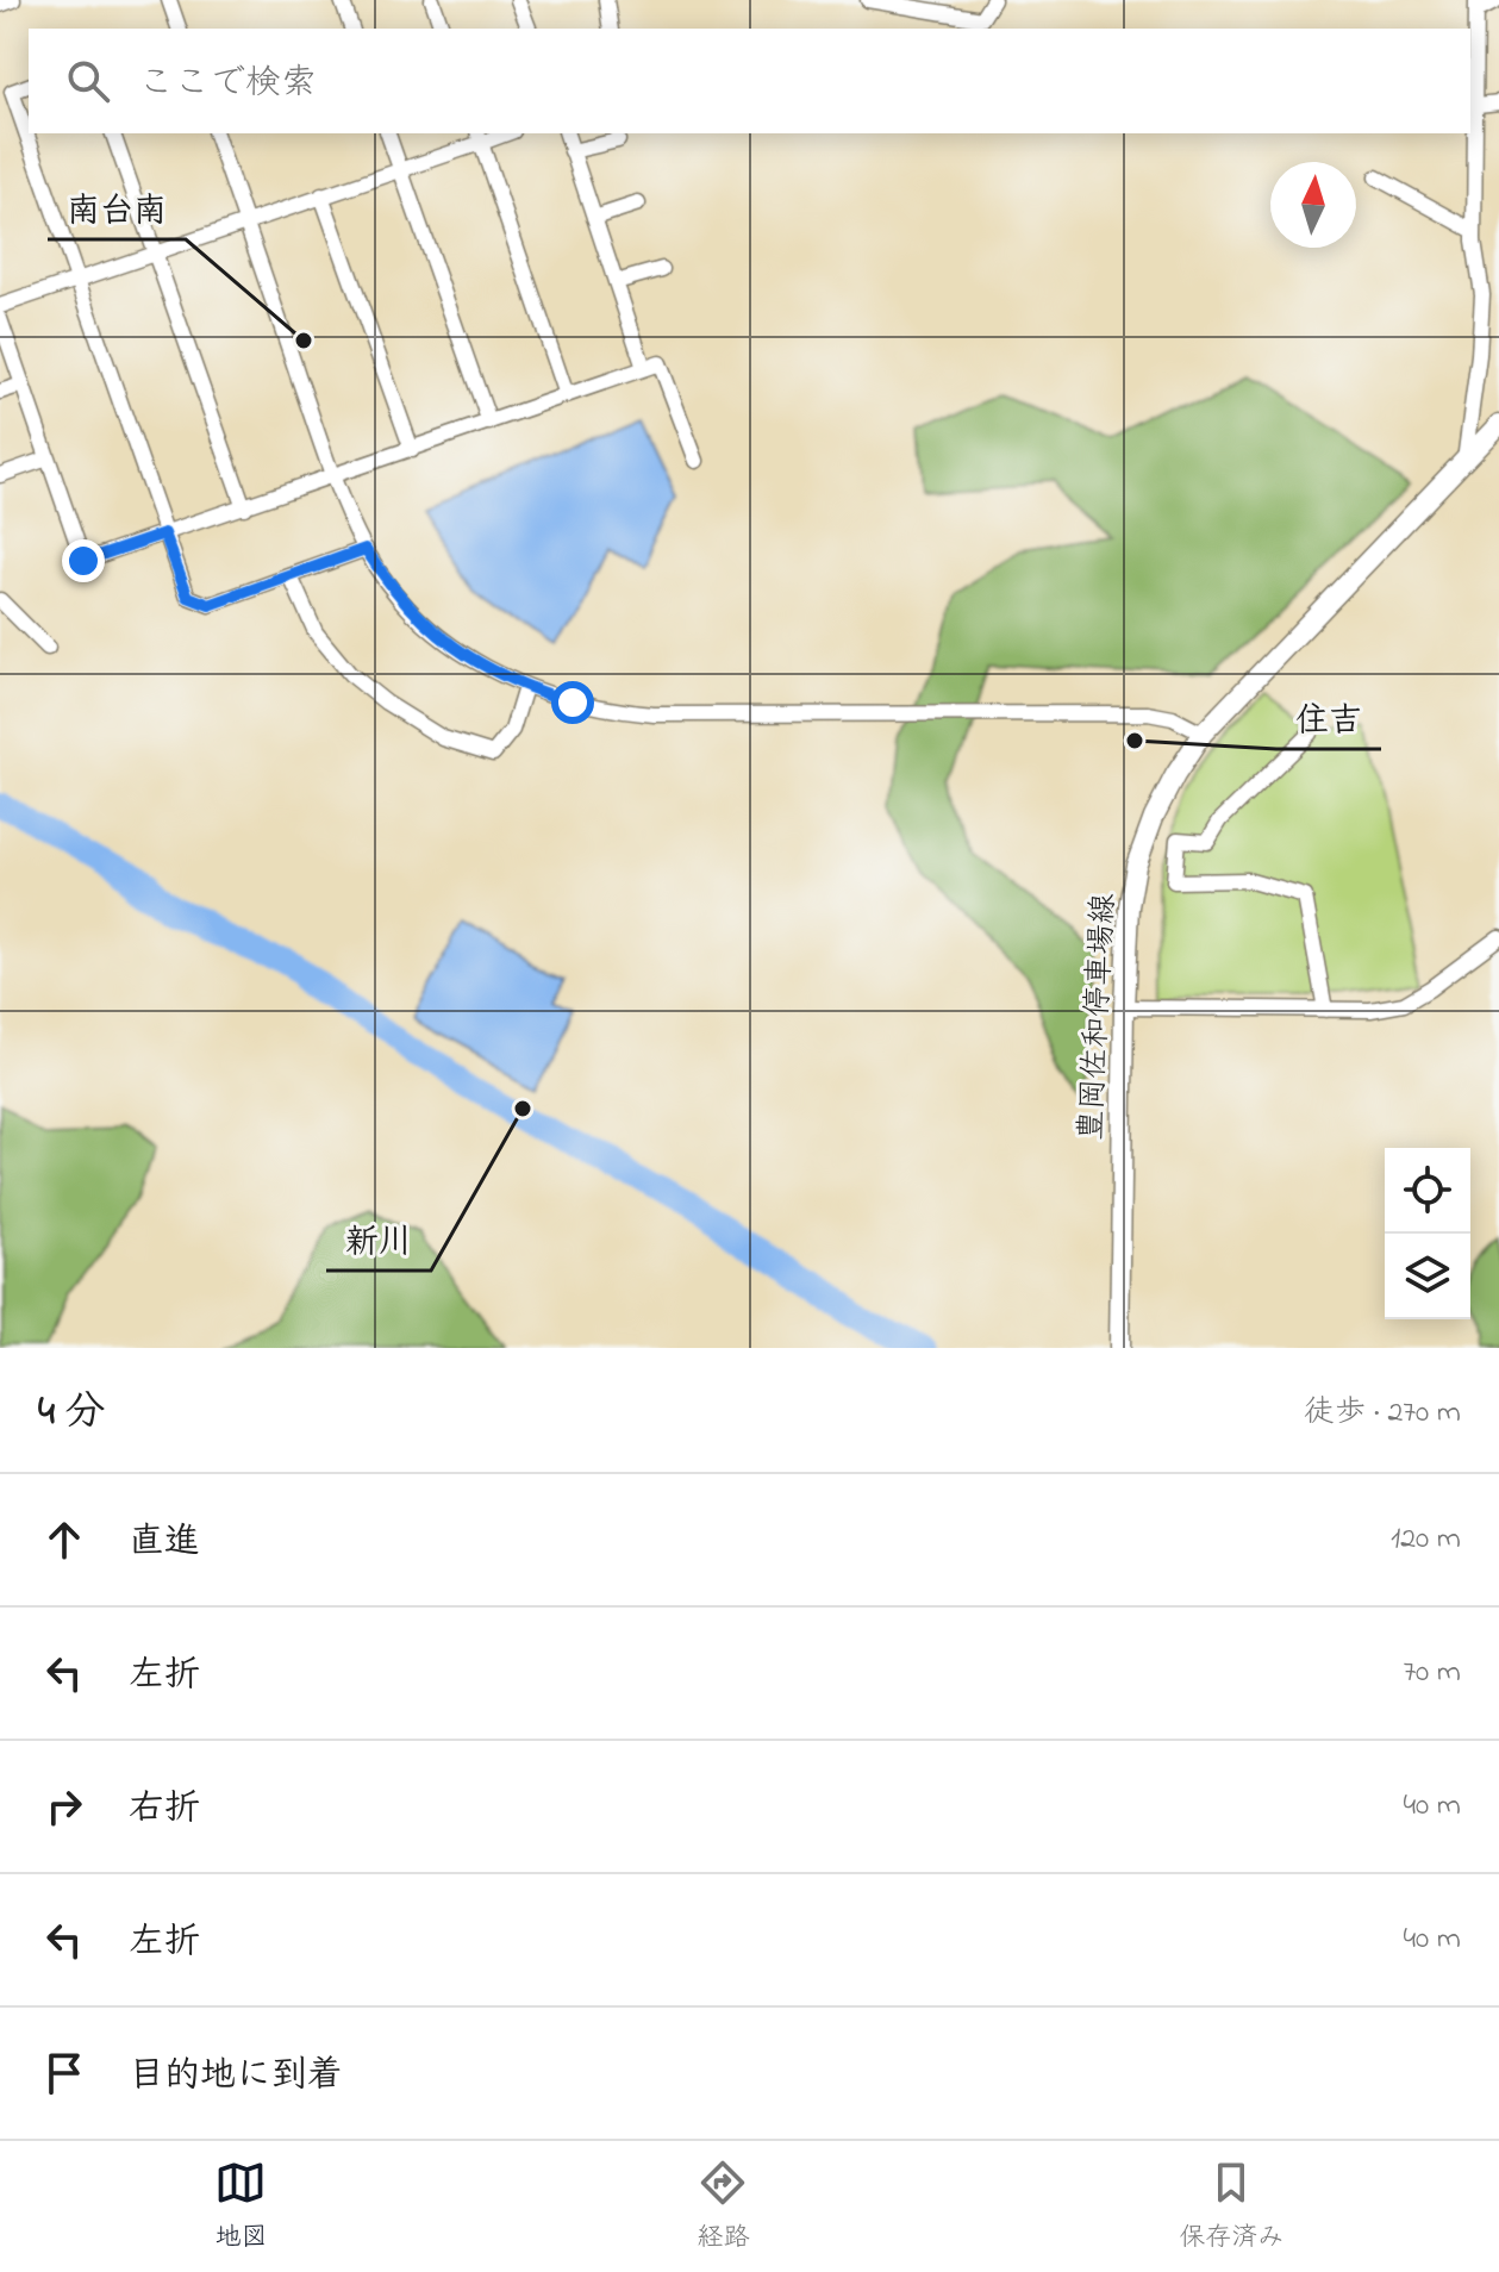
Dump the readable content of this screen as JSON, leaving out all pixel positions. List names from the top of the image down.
{
  "streets": {
    "main road": ["豊岡佐和停車場線"]
  },
  "places": ["南台南", "住吉", "新川"],
  "north": "top",
  "page": {
    "search": "ここで検索",
    "heading": ["4 分", "徒歩 · 270 m"],
    "list": [
      ["直進", "120 m"],
      ["左折", "70 m"],
      ["右折", "40 m"],
      ["左折", "40 m"],
      "目的地に到着"
    ],
    "nav": ["地図", "経路", "保存済み"]
  }
}
